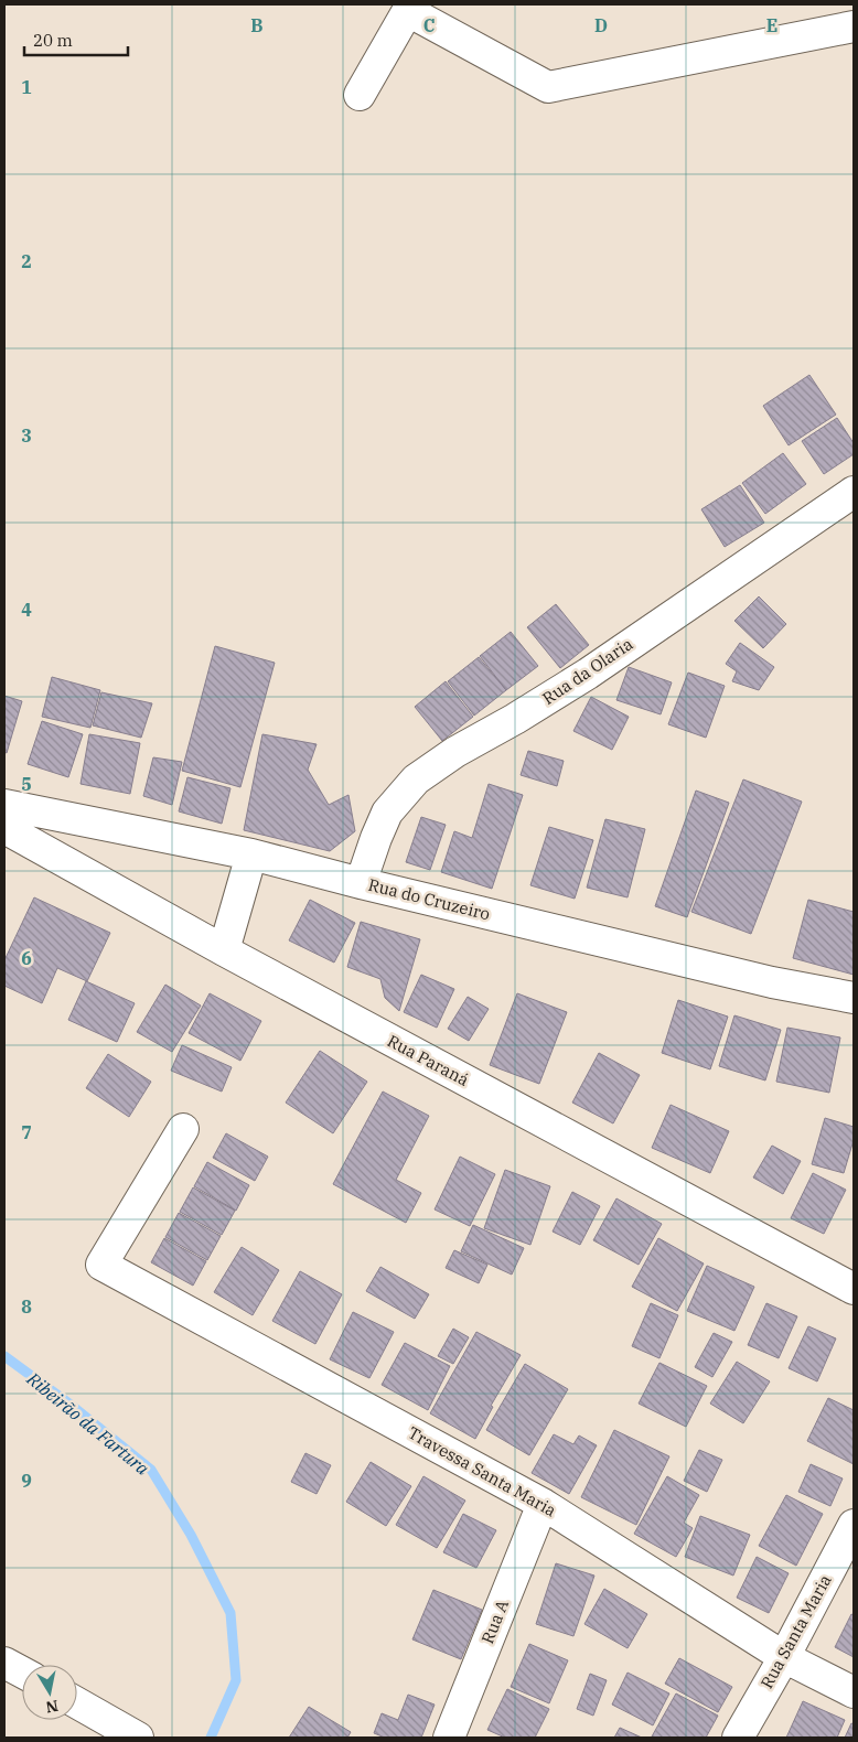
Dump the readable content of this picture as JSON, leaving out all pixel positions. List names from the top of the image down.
{
  "streets": {
    "street": [
      "Rua da Olaria",
      "Rua do Cruzeiro",
      "Rua Paraná",
      "Travessa Santa Maria",
      "Rua A",
      "Rua Santa Maria"
    ]
  },
  "crossings": [
    ["Rua da Olaria", "Rua do Cruzeiro"],
    ["Travessa Santa Maria", "Rua A"],
    ["Travessa Santa Maria", "Rua Santa Maria"]
  ],
  "water": ["Ribeirão da Fartura"],
  "scale_bar": "20 m",
  "north": "bottom",
  "grid": {
    "columns": [
      "B",
      "C",
      "D",
      "E"
    ],
    "rows": [
      "1",
      "2",
      "3",
      "4",
      "5",
      "6",
      "7",
      "8",
      "9"
    ]
  }
}
